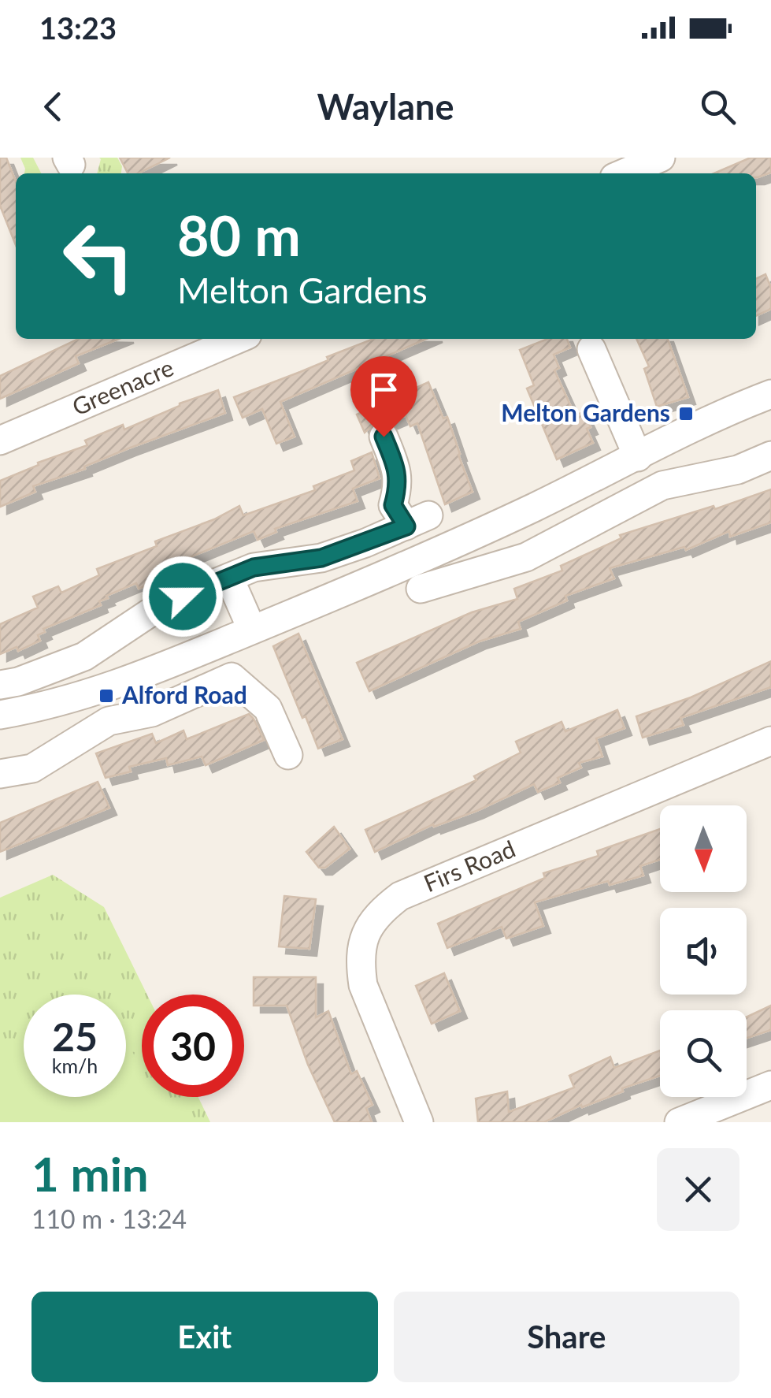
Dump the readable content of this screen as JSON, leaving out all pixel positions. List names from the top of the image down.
{
  "streets": {
    "street": ["Greenacre", "Firs Road"]
  },
  "places": {
    "transit": ["Melton Gardens", "Alford Road"]
  },
  "north": "bottom",
  "page": {
    "status": "13:23",
    "header": "Waylane",
    "turn": ["80 m", "Melton Gardens"],
    "speed": "25 km/h",
    "limit": "30",
    "heading": ["1 min", "110 m · 13:24"],
    "buttons": ["Exit", "Share"]
  }
}
